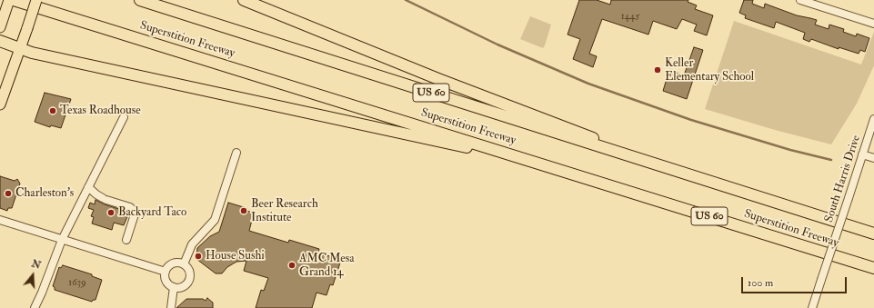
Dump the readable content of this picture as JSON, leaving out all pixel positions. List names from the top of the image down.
{
  "streets": {
    "highway": ["Superstition Freeway", "US 60"],
    "street": ["South Harris Drive"]
  },
  "places": [
    "Keller Elementary School",
    "Texas Roadhouse",
    "Charleston's",
    "Beer Research Institute",
    "Backyard Taco",
    "House Sushi",
    "AMC Mesa Grand 14"
  ],
  "house_numbers": ["1445", "1639"],
  "scale_bar": "100 m",
  "north": "top"
}
